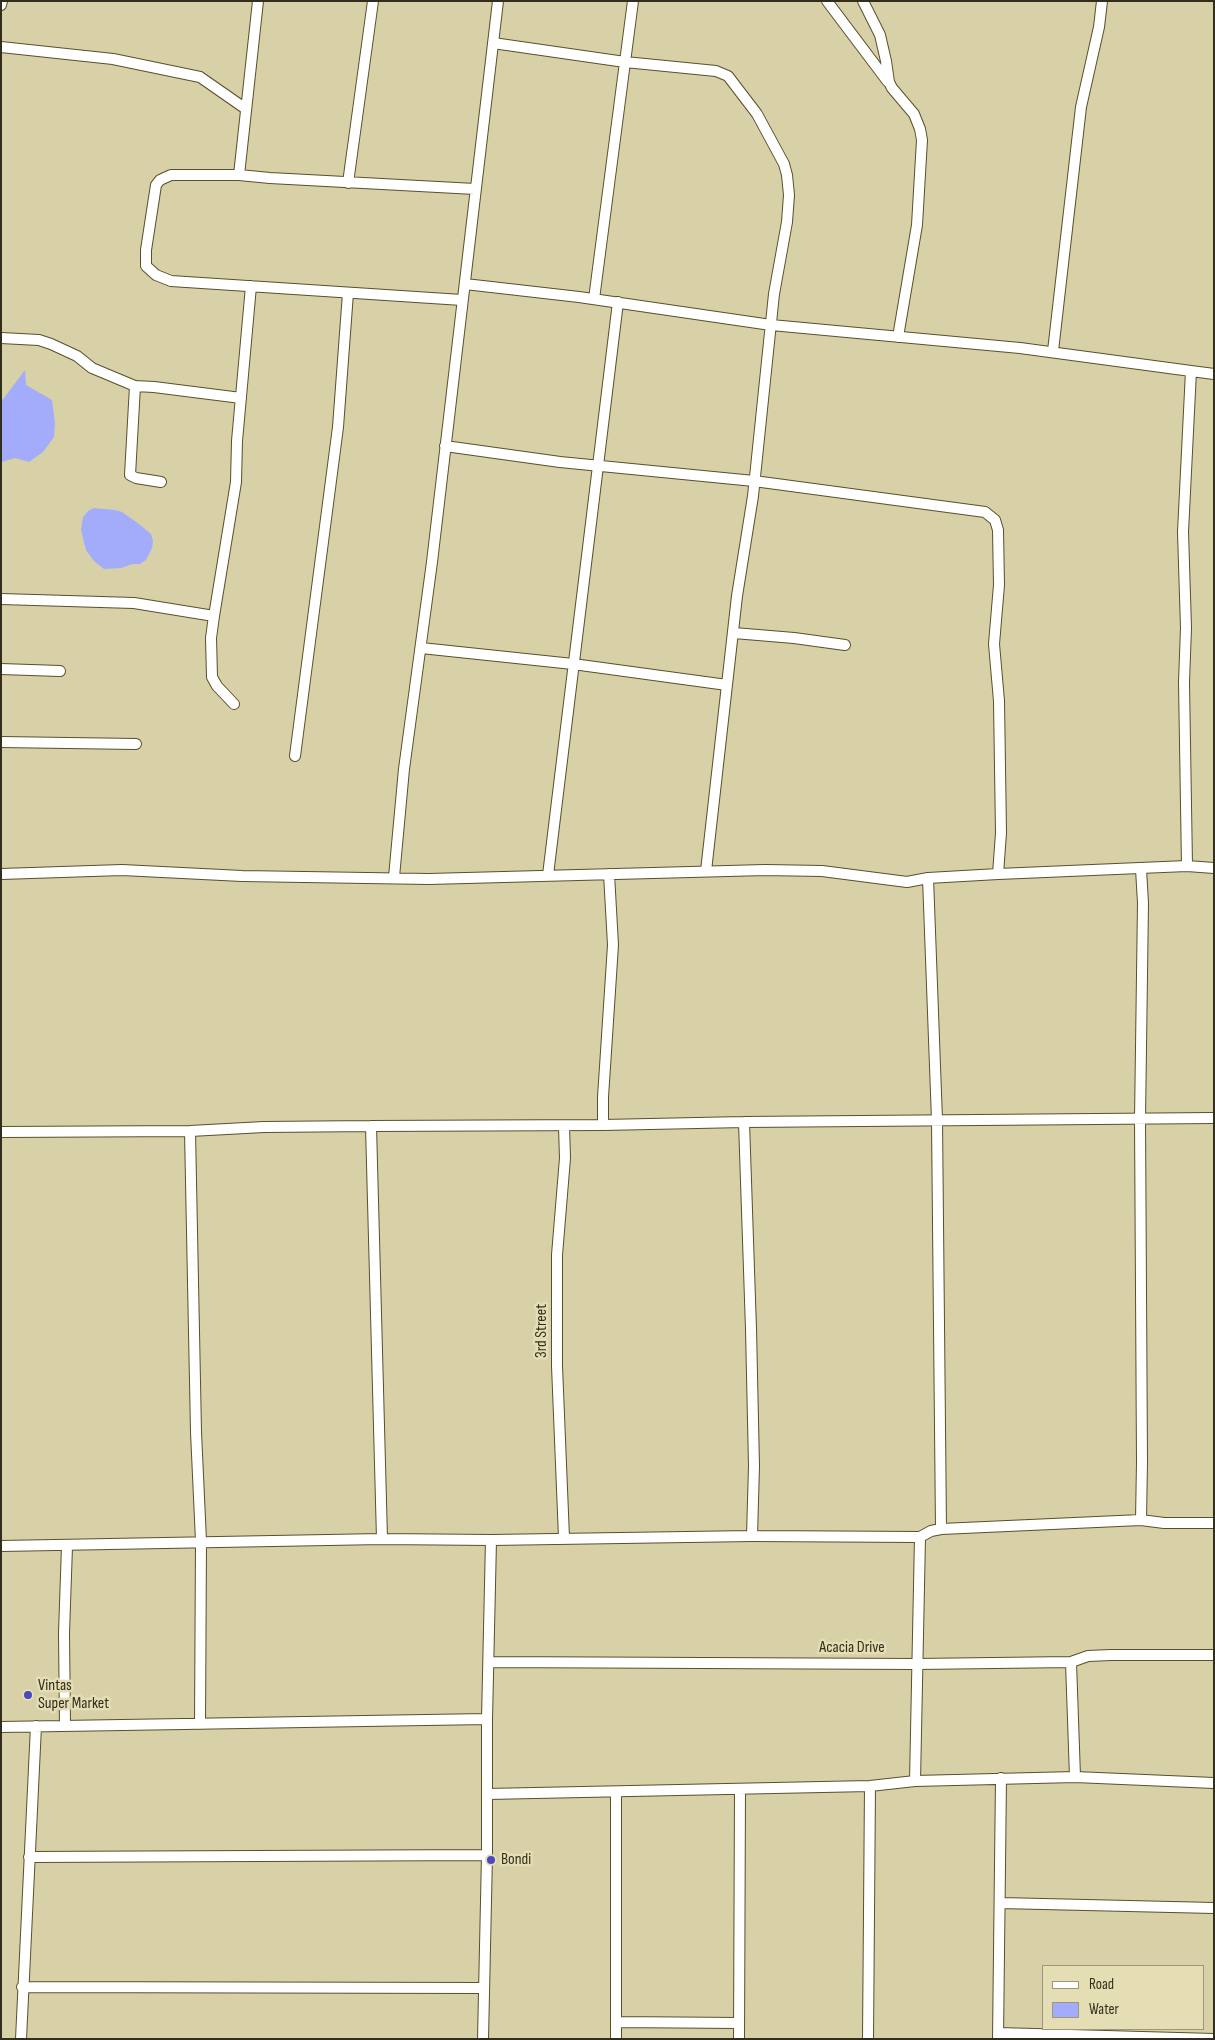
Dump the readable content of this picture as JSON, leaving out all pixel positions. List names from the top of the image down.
{
  "streets": {
    "street": ["3rd Street", "Acacia Drive"]
  },
  "places": ["Vintas Super Market", "Bondi"],
  "legend": ["Road", "Water"]
}
